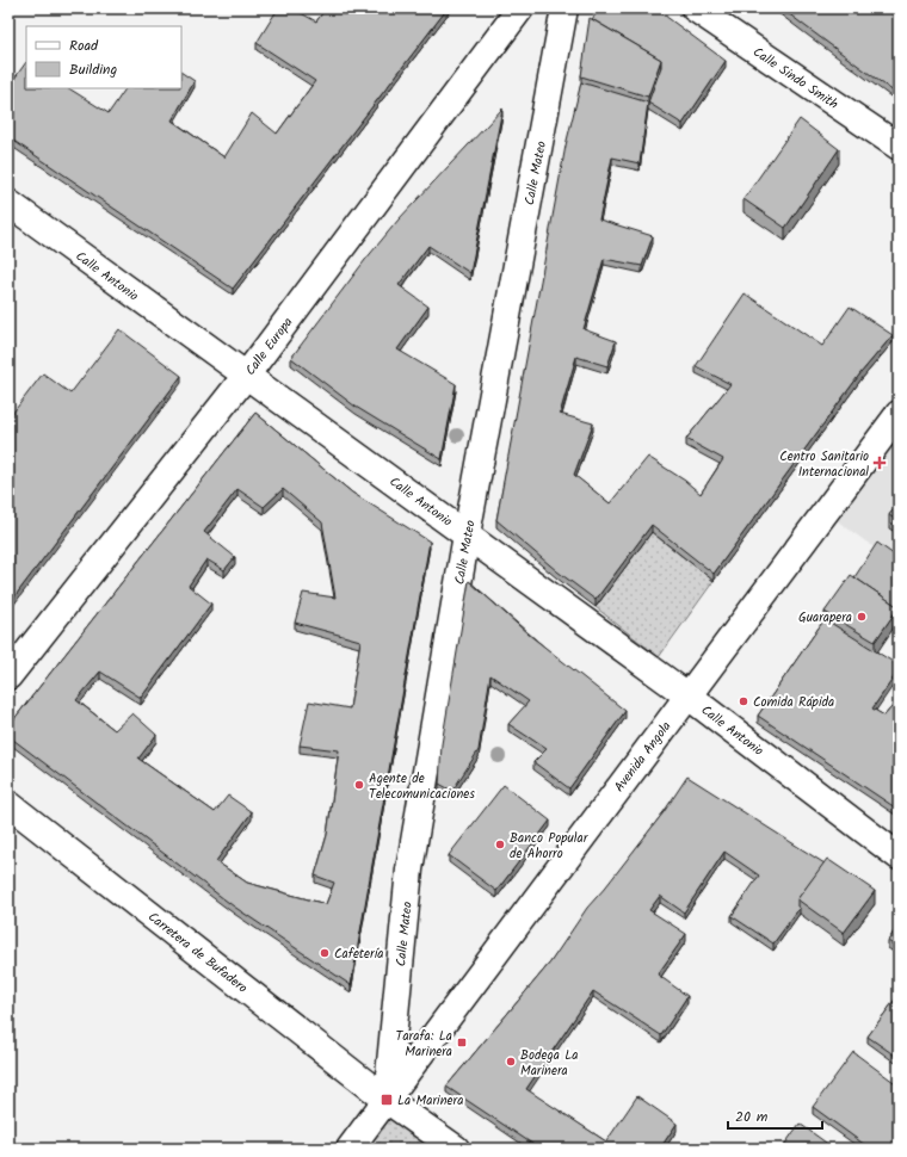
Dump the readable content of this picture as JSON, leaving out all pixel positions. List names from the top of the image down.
{
  "streets": {
    "street": [
      "Calle Sindo Smith",
      "Calle Mateo",
      "Calle Antonio",
      "Calle Europa",
      "Avenida Angola",
      "Carretera de Bufadero"
    ]
  },
  "crossings": [
    ["Calle Mateo", "Calle Antonio"],
    ["Calle Mateo", "Avenida Angola"],
    ["Calle Mateo", "Carretera de Bufadero"],
    ["Calle Antonio", "Calle Europa"],
    ["Calle Antonio", "Avenida Angola"],
    ["Avenida Angola", "Carretera de Bufadero"]
  ],
  "places": {
    "health": ["Centro Sanitario Internacional"],
    "other": [
      "Guarapera",
      "Comida Rápida",
      "Agente de Telecomunicaciones",
      "Banco Popular de Ahorro",
      "Cafetería",
      "Bodega La Marinera"
    ],
    "transit": ["Tarafa: La Marinera", "La Marinera"]
  },
  "legend": ["Road", "Building"],
  "scale_bar": "20 m"
}
